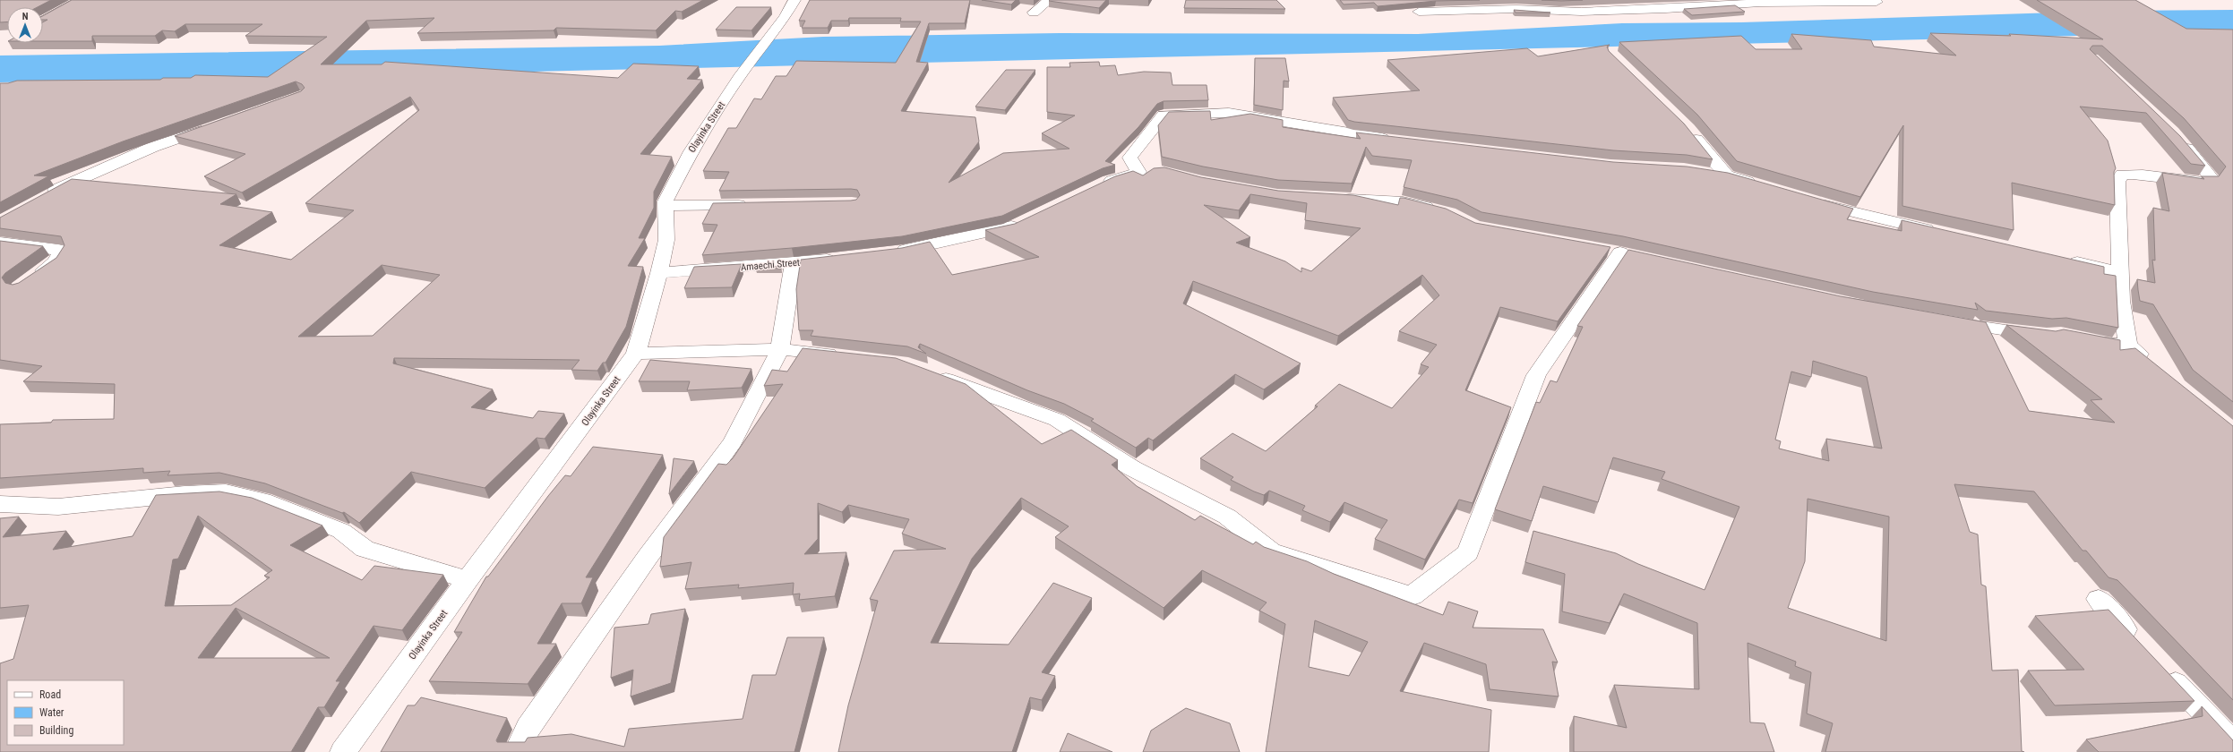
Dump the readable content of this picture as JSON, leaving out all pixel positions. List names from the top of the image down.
{
  "streets": {
    "street": ["Olayinka Street", "Amaechi Street"]
  },
  "crossings": [
    ["Olayinka Street", "Amaechi Street"]
  ],
  "legend": ["Road", "Water", "Building"],
  "north": "top"
}
